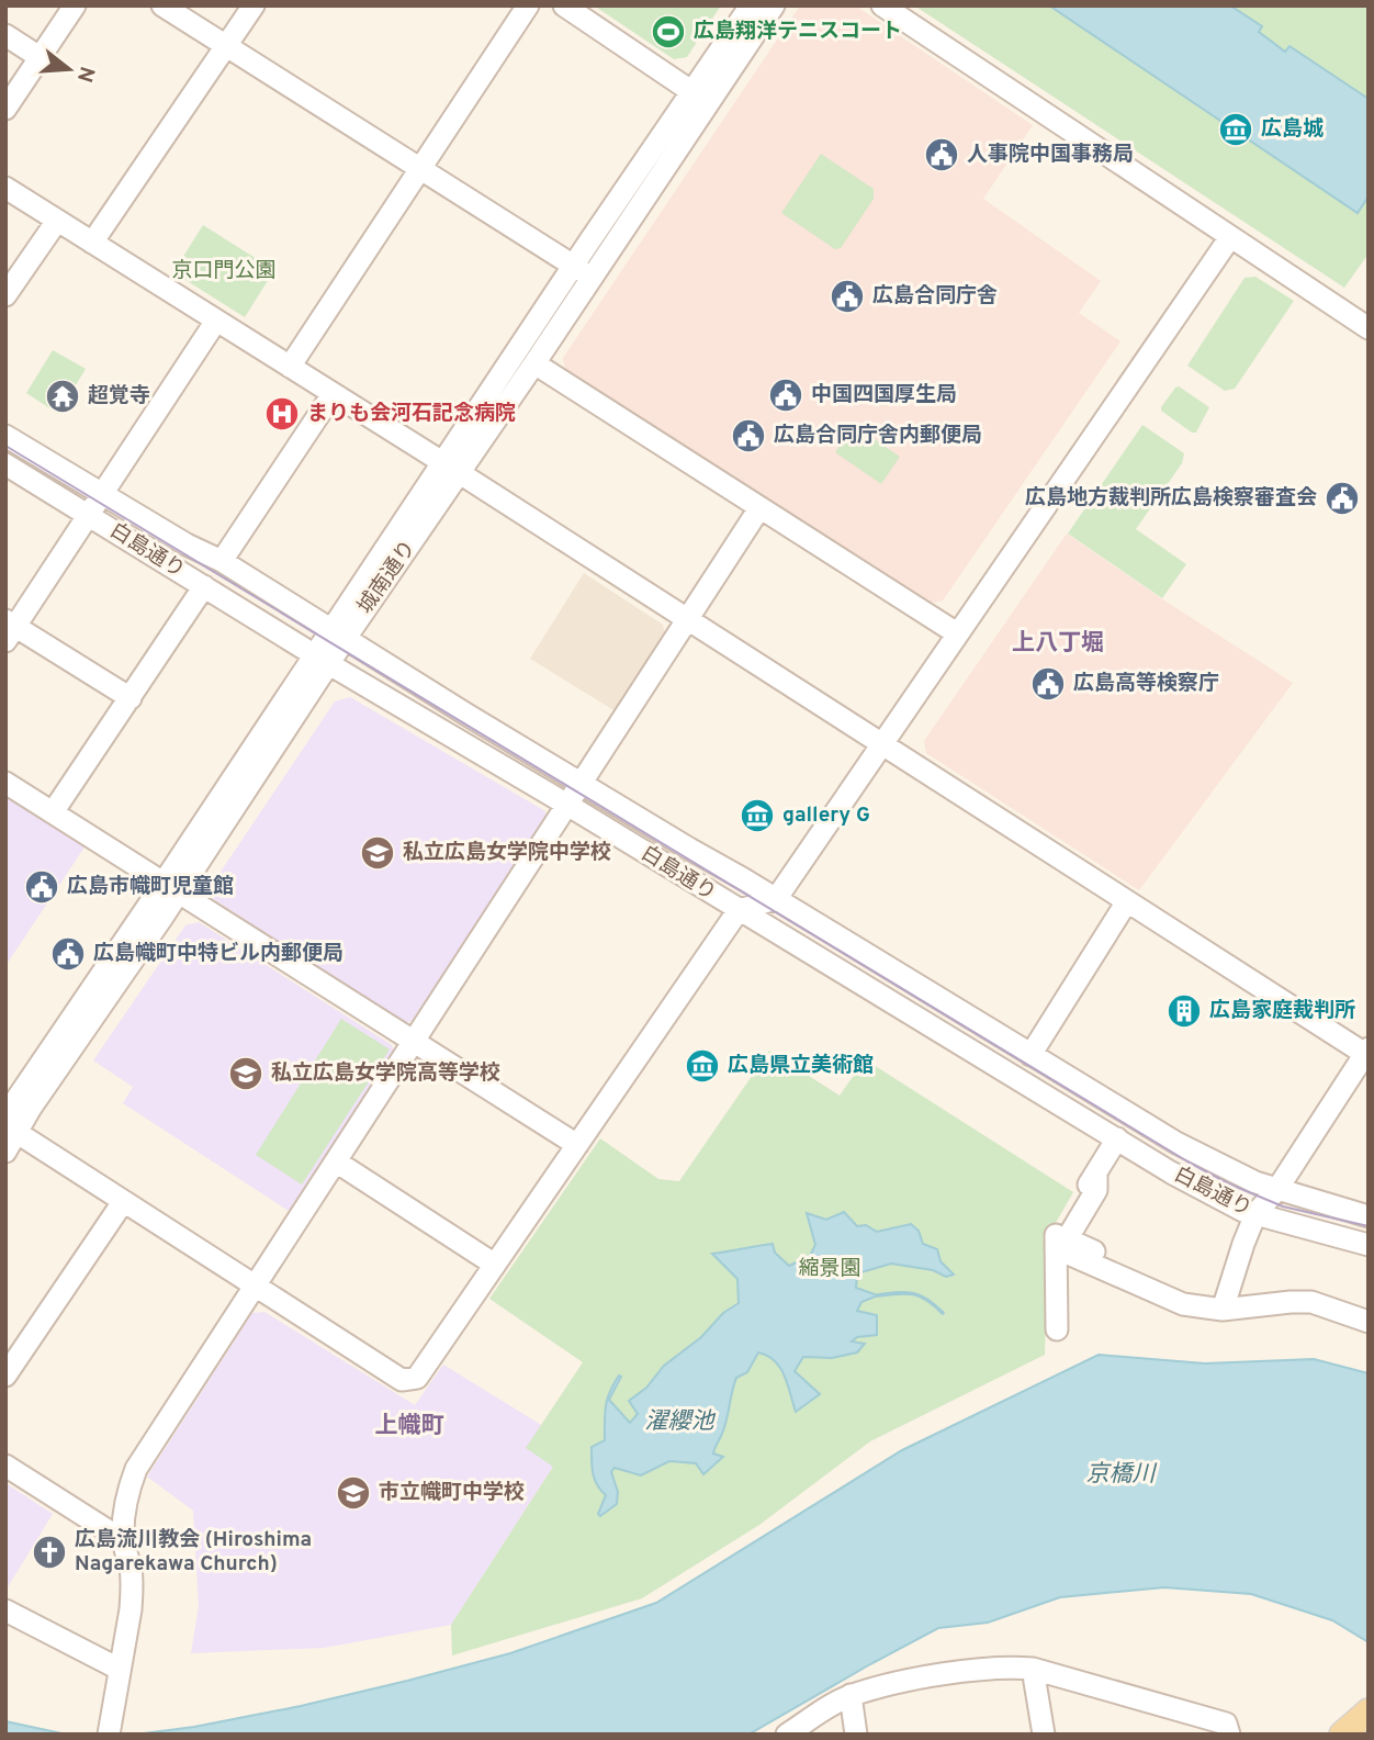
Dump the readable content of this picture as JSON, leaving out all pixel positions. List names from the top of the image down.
{
  "streets": {
    "street": ["白島通り", "城南通り"]
  },
  "crossings": [
    ["白島通り", "城南通り"]
  ],
  "districts": ["上八丁堀", "上幟町"],
  "water": ["濯纓池", "京橋川"],
  "parks": ["京口門公園", "縮景園"],
  "places": {
    "sports": ["広島翔洋テニスコート"],
    "museum": ["広島城", "gallery G", "広島県立美術館"],
    "public building": [
      "人事院中国事務局",
      "広島合同庁舎",
      "中国四国厚生局",
      "広島合同庁舎内郵便局",
      "広島地方裁判所広島検察審査会",
      "広島高等検察庁",
      "広島市幟町児童館",
      "広島幟町中特ビル内郵便局"
    ],
    "temple": ["超覚寺"],
    "hospital": ["まりも会河石記念病院"],
    "school or university": ["私立広島女学院中学校", "私立広島女学院高等学校", "市立幟町中学校"],
    "building": ["広島家庭裁判所"],
    "church": ["広島流川教会 (Hiroshima Nagarekawa Church)"]
  },
  "north": "right"
}
